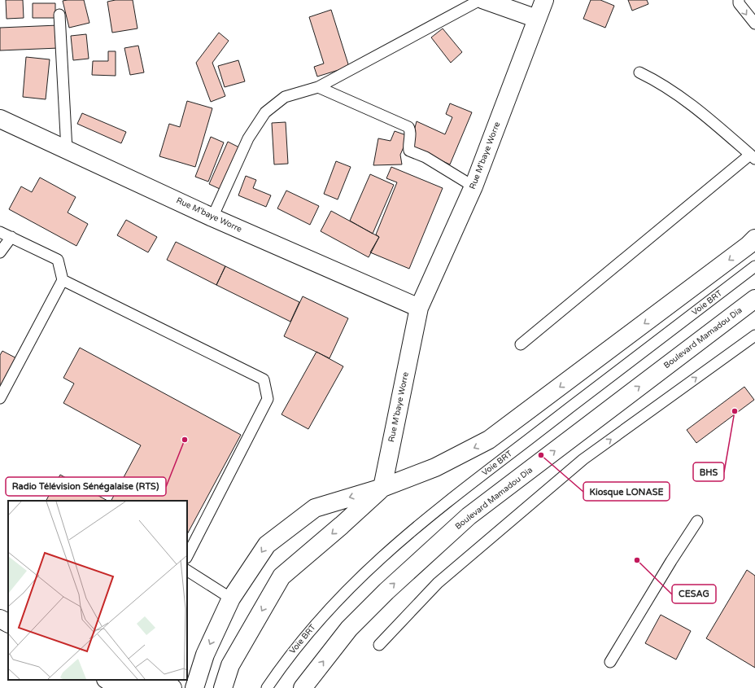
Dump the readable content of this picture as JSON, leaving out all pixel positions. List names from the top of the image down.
{
  "streets": {
    "street": ["Rue M'baye Worre", "Boulevard Mamadou Dia"],
    "lane": ["Voie BRT"]
  },
  "places": [
    "BHS",
    "Radio Télévision Sénégalaise (RTS)",
    "Kiosque LONASE",
    "CESAG"
  ]
}
